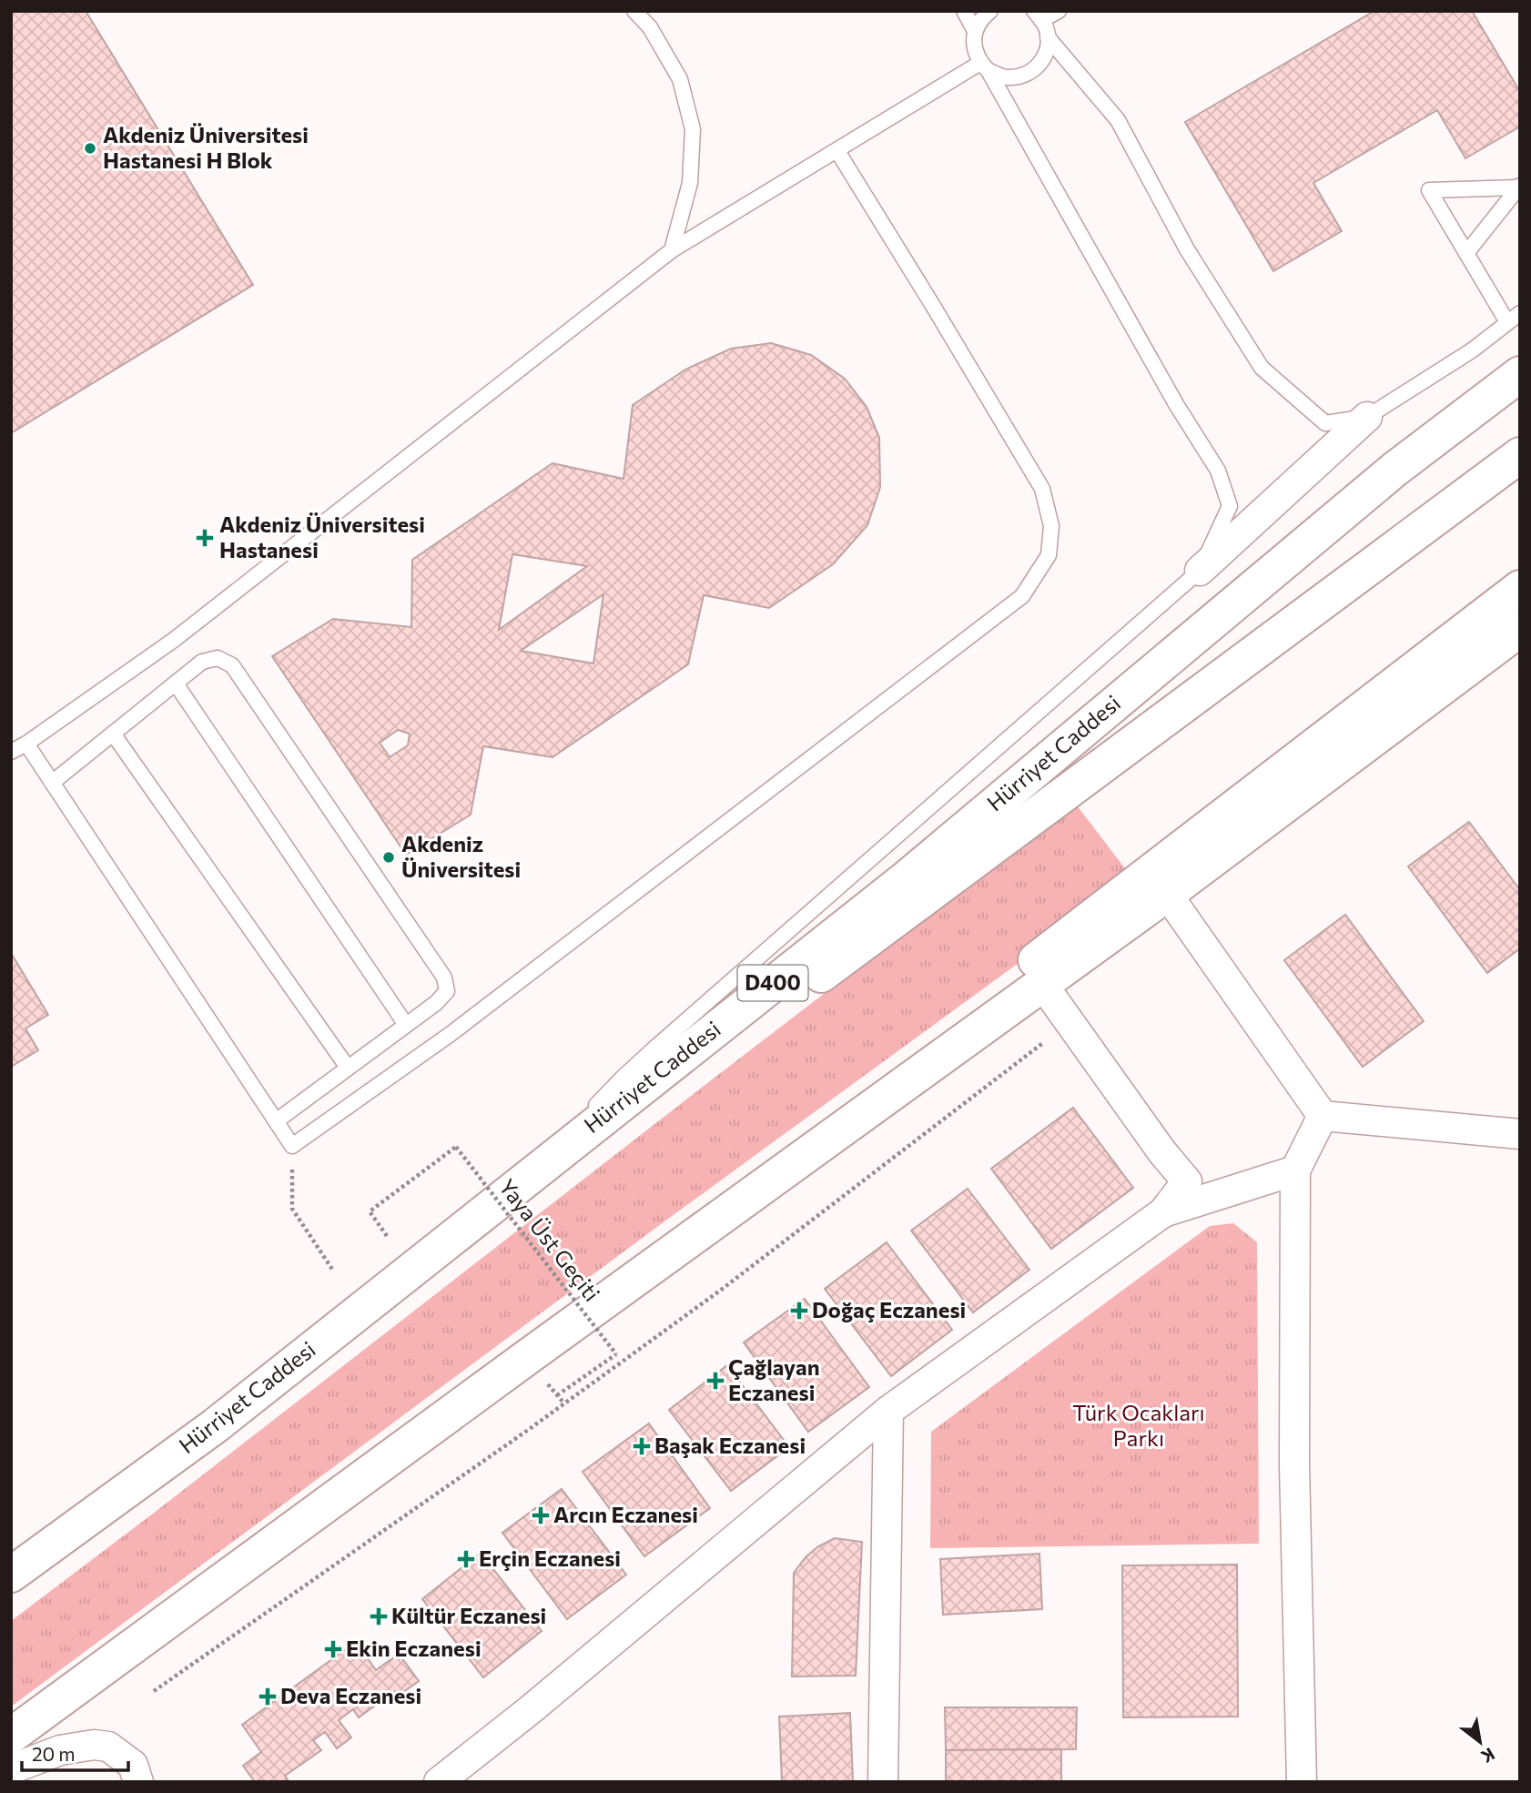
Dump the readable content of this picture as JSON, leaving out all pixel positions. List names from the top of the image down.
{
  "streets": {
    "highway": ["Hürriyet Caddesi", "D400"],
    "path": ["Yaya Üst Geçiti"]
  },
  "parks": ["Türk Ocakları Parkı"],
  "places": {
    "other": ["Akdeniz Üniversitesi Hastanesi H Blok", "Akdeniz Üniversitesi"],
    "health": [
      "Akdeniz Üniversitesi Hastanesi",
      "Doğaç Eczanesi",
      "Çağlayan Eczanesi",
      "Başak Eczanesi",
      "Arcın Eczanesi",
      "Erçin Eczanesi",
      "Kültür Eczanesi",
      "Ekin Eczanesi",
      "Deva Eczanesi"
    ]
  },
  "scale_bar": "20 m",
  "north": "bottom right"
}
